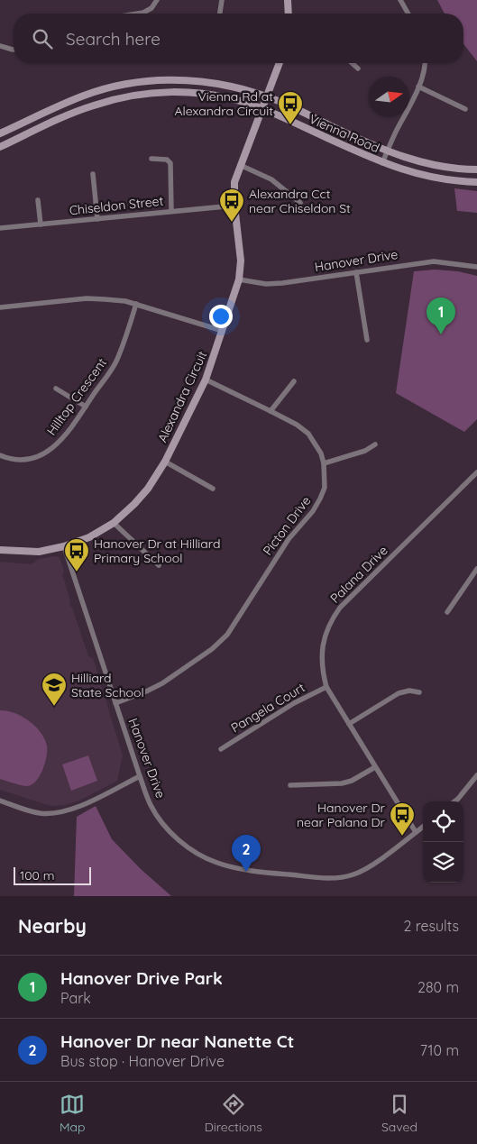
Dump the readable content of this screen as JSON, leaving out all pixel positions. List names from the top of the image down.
{
  "streets": {
    "main road": ["Vienna Road", "Alexandra Circuit"],
    "street": [
      "Chiseldon Street",
      "Hanover Drive",
      "Hilltop Crescent",
      "Picton Drive",
      "Palana Drive",
      "Pangela Court"
    ]
  },
  "crossings": [
    ["Vienna Road", "Alexandra Circuit"],
    ["Chiseldon Street", "Alexandra Circuit"],
    ["Hanover Drive", "Alexandra Circuit"],
    ["Hanover Drive", "Picton Drive"],
    ["Hanover Drive", "Palana Drive"],
    ["Alexandra Circuit", "Picton Drive"],
    ["Palana Drive", "Pangela Court"]
  ],
  "places": {
    "bus stop": [
      "Vienna Rd at Alexandra Circuit",
      "Alexandra Cct near Chiseldon St",
      "Hanover Dr at Hilliard Primary School",
      "Hanover Dr near Palana Dr"
    ],
    "school or university": ["Hilliard State School"]
  },
  "scale_bar": "100 m",
  "north": "right",
  "page": {
    "search": "Search here",
    "pins": ["1", "2"],
    "scale": "100 m",
    "heading": ["Nearby", "2 results"],
    "list": [
      {
        "mark": "1",
        "name": "Hanover Drive Park",
        "note": "Park",
        "value": "280 m"
      },
      {
        "mark": "2",
        "name": "Hanover Dr near Nanette Ct",
        "note": "Bus stop · Hanover Drive",
        "value": "710 m"
      }
    ],
    "nav": ["Map", "Directions", "Saved"]
  }
}
